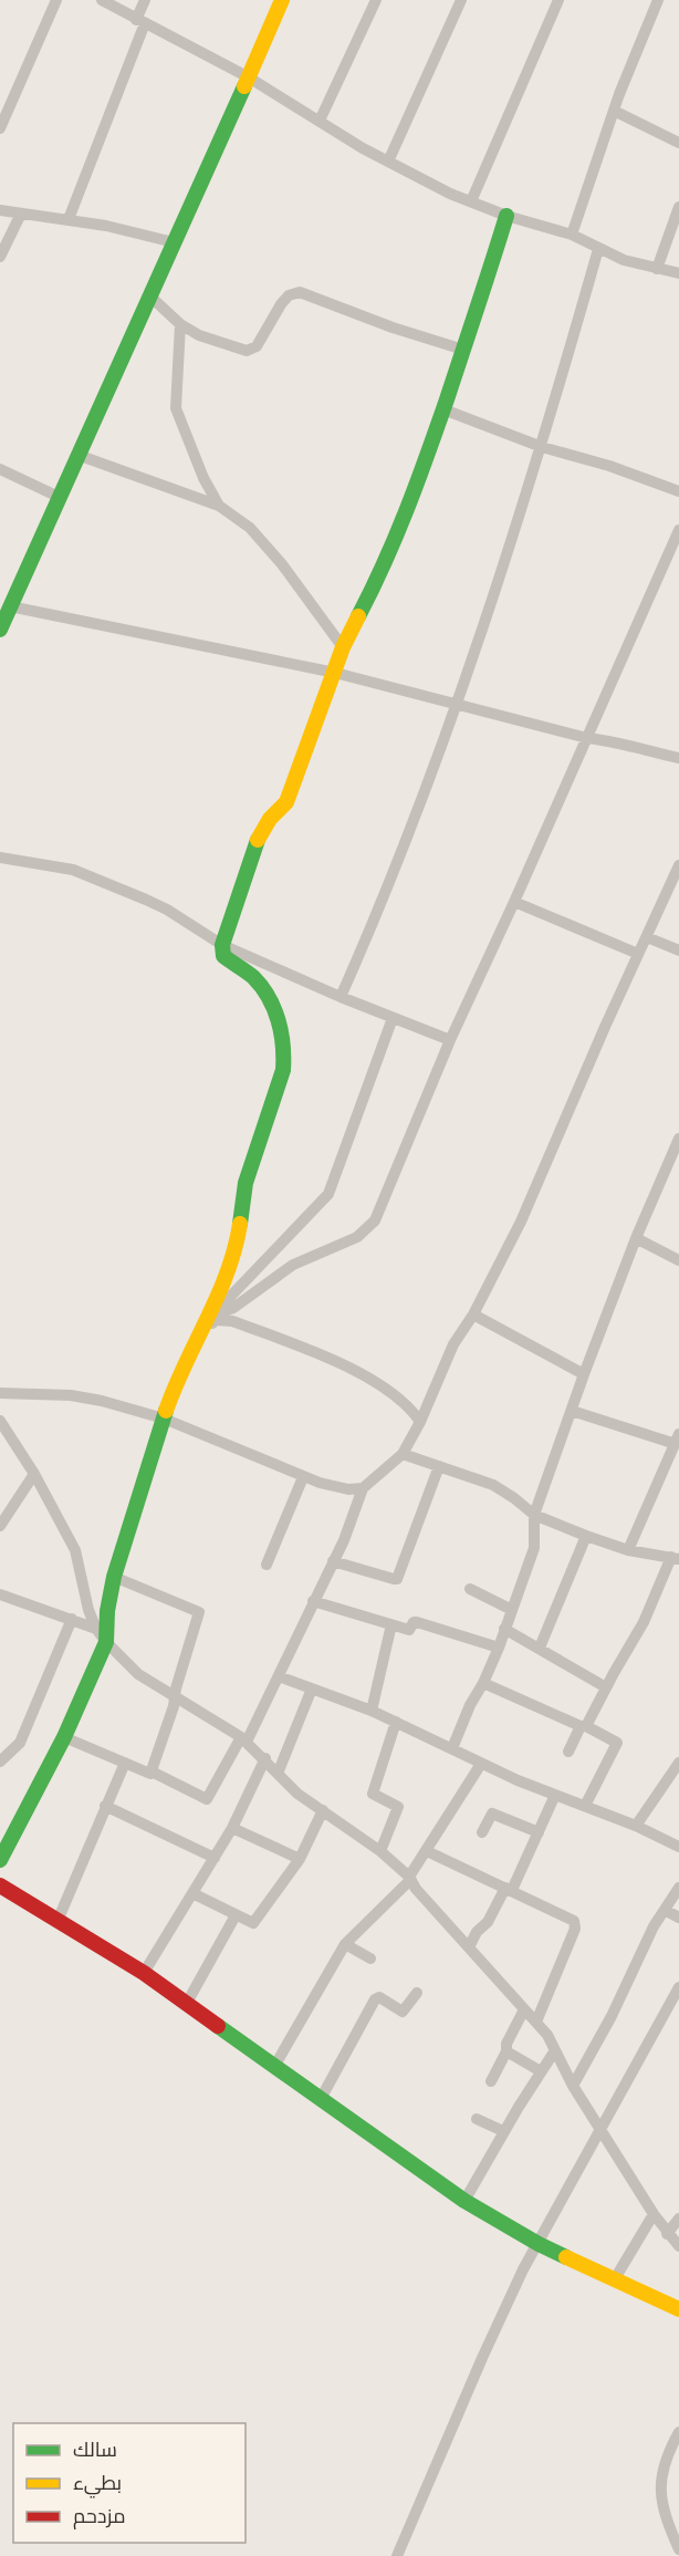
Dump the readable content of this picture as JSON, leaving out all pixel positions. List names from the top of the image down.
{
  "legend": ["سالك", "بطيء", "مزدحم"]
}
